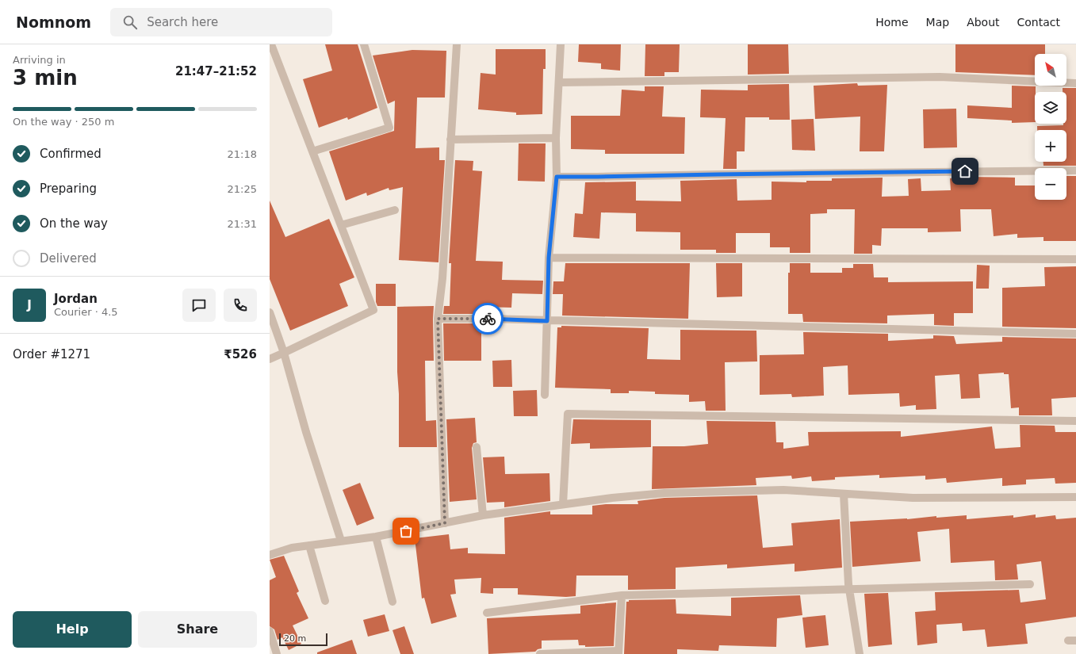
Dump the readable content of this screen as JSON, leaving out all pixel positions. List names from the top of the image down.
{
  "scale_bar": "20 m",
  "north": "top left",
  "page": {
    "header": "Nomnom",
    "search": "Search here",
    "nav": [
      "Home",
      "Map",
      "About",
      "Contact"
    ],
    "heading": ["3 min", "Arriving in", "21:47–21:52"],
    "panel": [
      "Jordan",
      "Courier · 4.5",
      "Order #1271",
      "₹526"
    ],
    "map_buttons": ["+", "−"],
    "bar": "On the way · 250 m",
    "list": [
      ["Confirmed", "21:18"],
      ["Preparing", "21:25"],
      ["On the way", "21:31"],
      "Delivered"
    ],
    "round": "J",
    "buttons": ["Help", "Share"],
    "scale": "20 m"
  }
}
